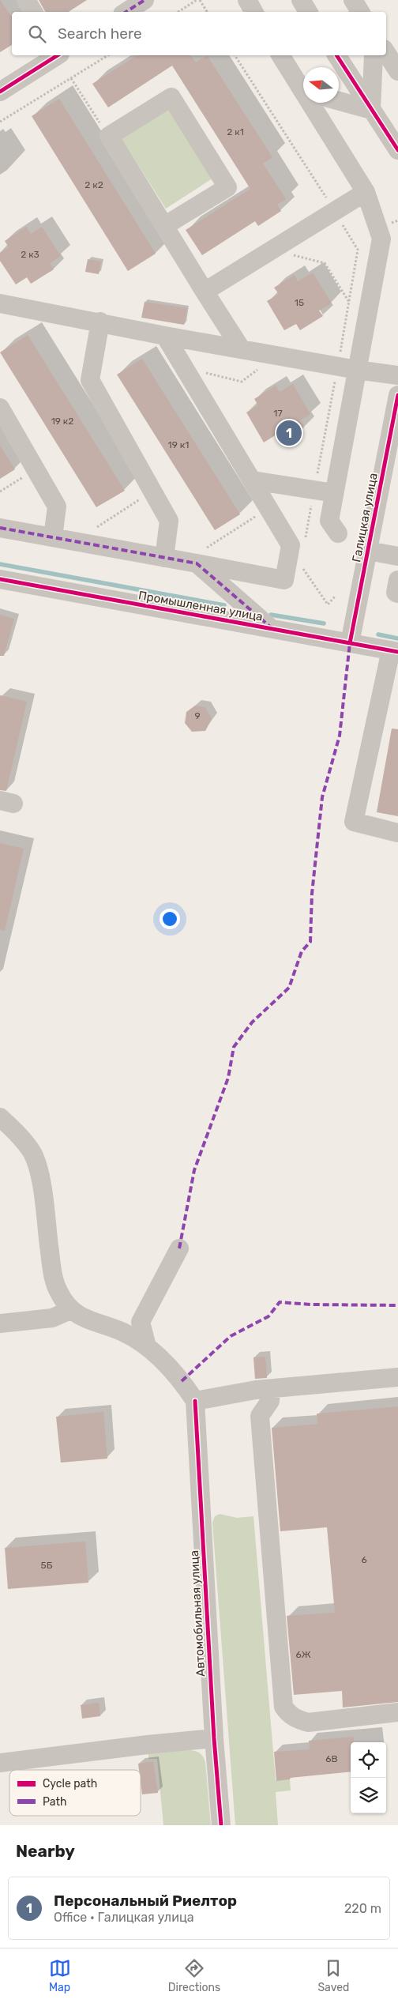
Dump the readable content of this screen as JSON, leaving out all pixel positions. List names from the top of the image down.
{
  "streets": {
    "street": ["Галицкая улица", "Промышленная улица", "Автомобильная улица"]
  },
  "crossings": [
    ["Галицкая улица", "Промышленная улица"]
  ],
  "house_numbers": [
    "2 к1",
    "2 к2",
    "2 к3",
    "15",
    "17",
    "19 к2",
    "19 к1",
    "9",
    "6",
    "5Б",
    "6Ж",
    "6В"
  ],
  "legend": ["Cycle path", "Path"],
  "north": "left",
  "page": {
    "search": "Search here",
    "pins": "1",
    "heading": "Nearby",
    "list": [
      {
        "mark": "1",
        "name": "Персональный Риелтор",
        "note": "Office · Галицкая улица",
        "value": "220 m"
      }
    ],
    "nav": ["Map", "Directions", "Saved"]
  }
}
